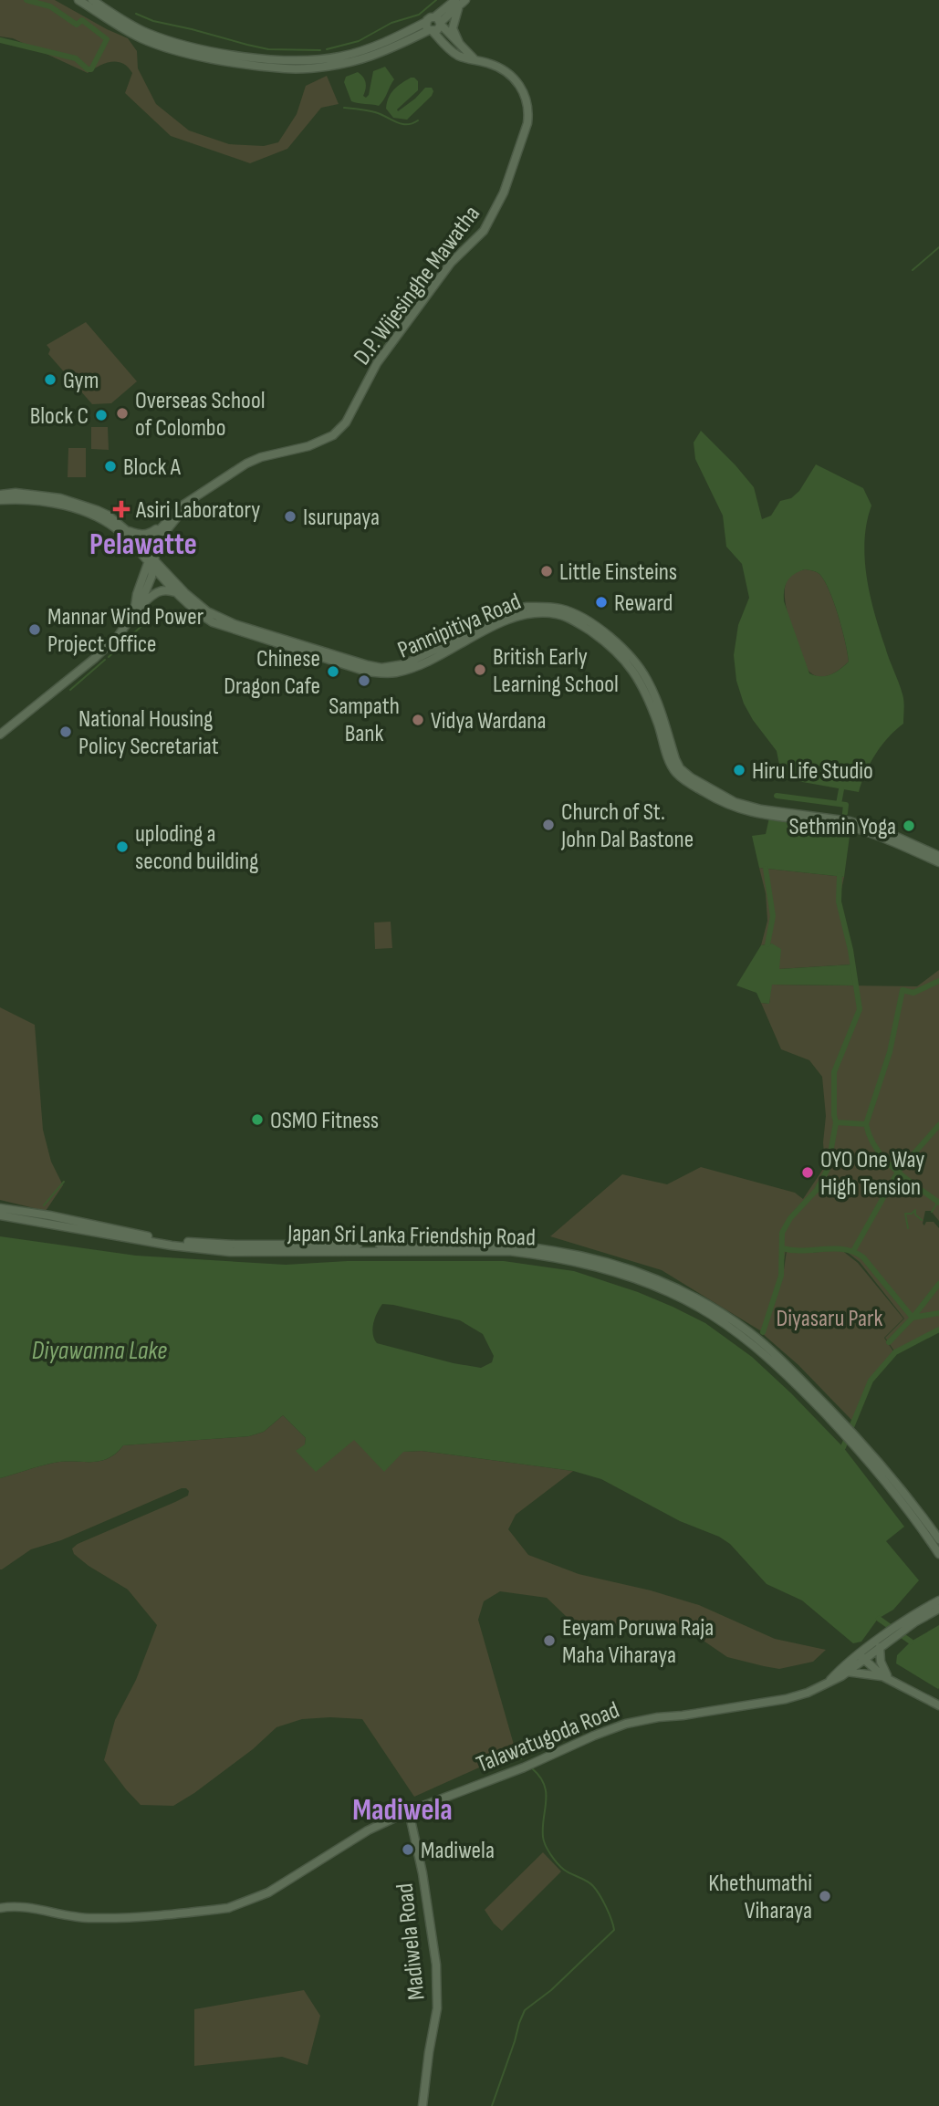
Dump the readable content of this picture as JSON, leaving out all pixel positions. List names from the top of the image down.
{
  "streets": {
    "main road": [
      "D.P. Wijesinghe Mawatha",
      "Pannipitiya Road",
      "Japan Sri Lanka Friendship Road",
      "Talawatugoda Road",
      "Madiwela Road"
    ]
  },
  "crossings": [
    ["D.P. Wijesinghe Mawatha", "Pannipitiya Road"],
    ["Talawatugoda Road", "Madiwela Road"]
  ],
  "districts": ["Pelawatte", "Madiwela"],
  "water": ["Diyawanna Lake"],
  "parks": ["Diyasaru Park"],
  "places": {
    "other": [
      "Gym",
      "Overseas School of Colombo",
      "Block C",
      "Block A",
      "Isurupaya",
      "Little Einsteins",
      "Reward",
      "Mannar Wind Power Project Office",
      "British Early Learning School",
      "Chinese Dragon Cafe",
      "Sampath Bank",
      "Vidya Wardana",
      "National Housing Policy Secretariat",
      "Hiru Life Studio",
      "Church of St. John Dal Bastone",
      "Sethmin Yoga",
      "uploding a second building",
      "OSMO Fitness",
      "OYO One Way High Tension",
      "Eeyam Poruwa Raja Maha Viharaya",
      "Madiwela",
      "Khethumathi Viharaya"
    ],
    "health": ["Asiri Laboratory"]
  }
}
